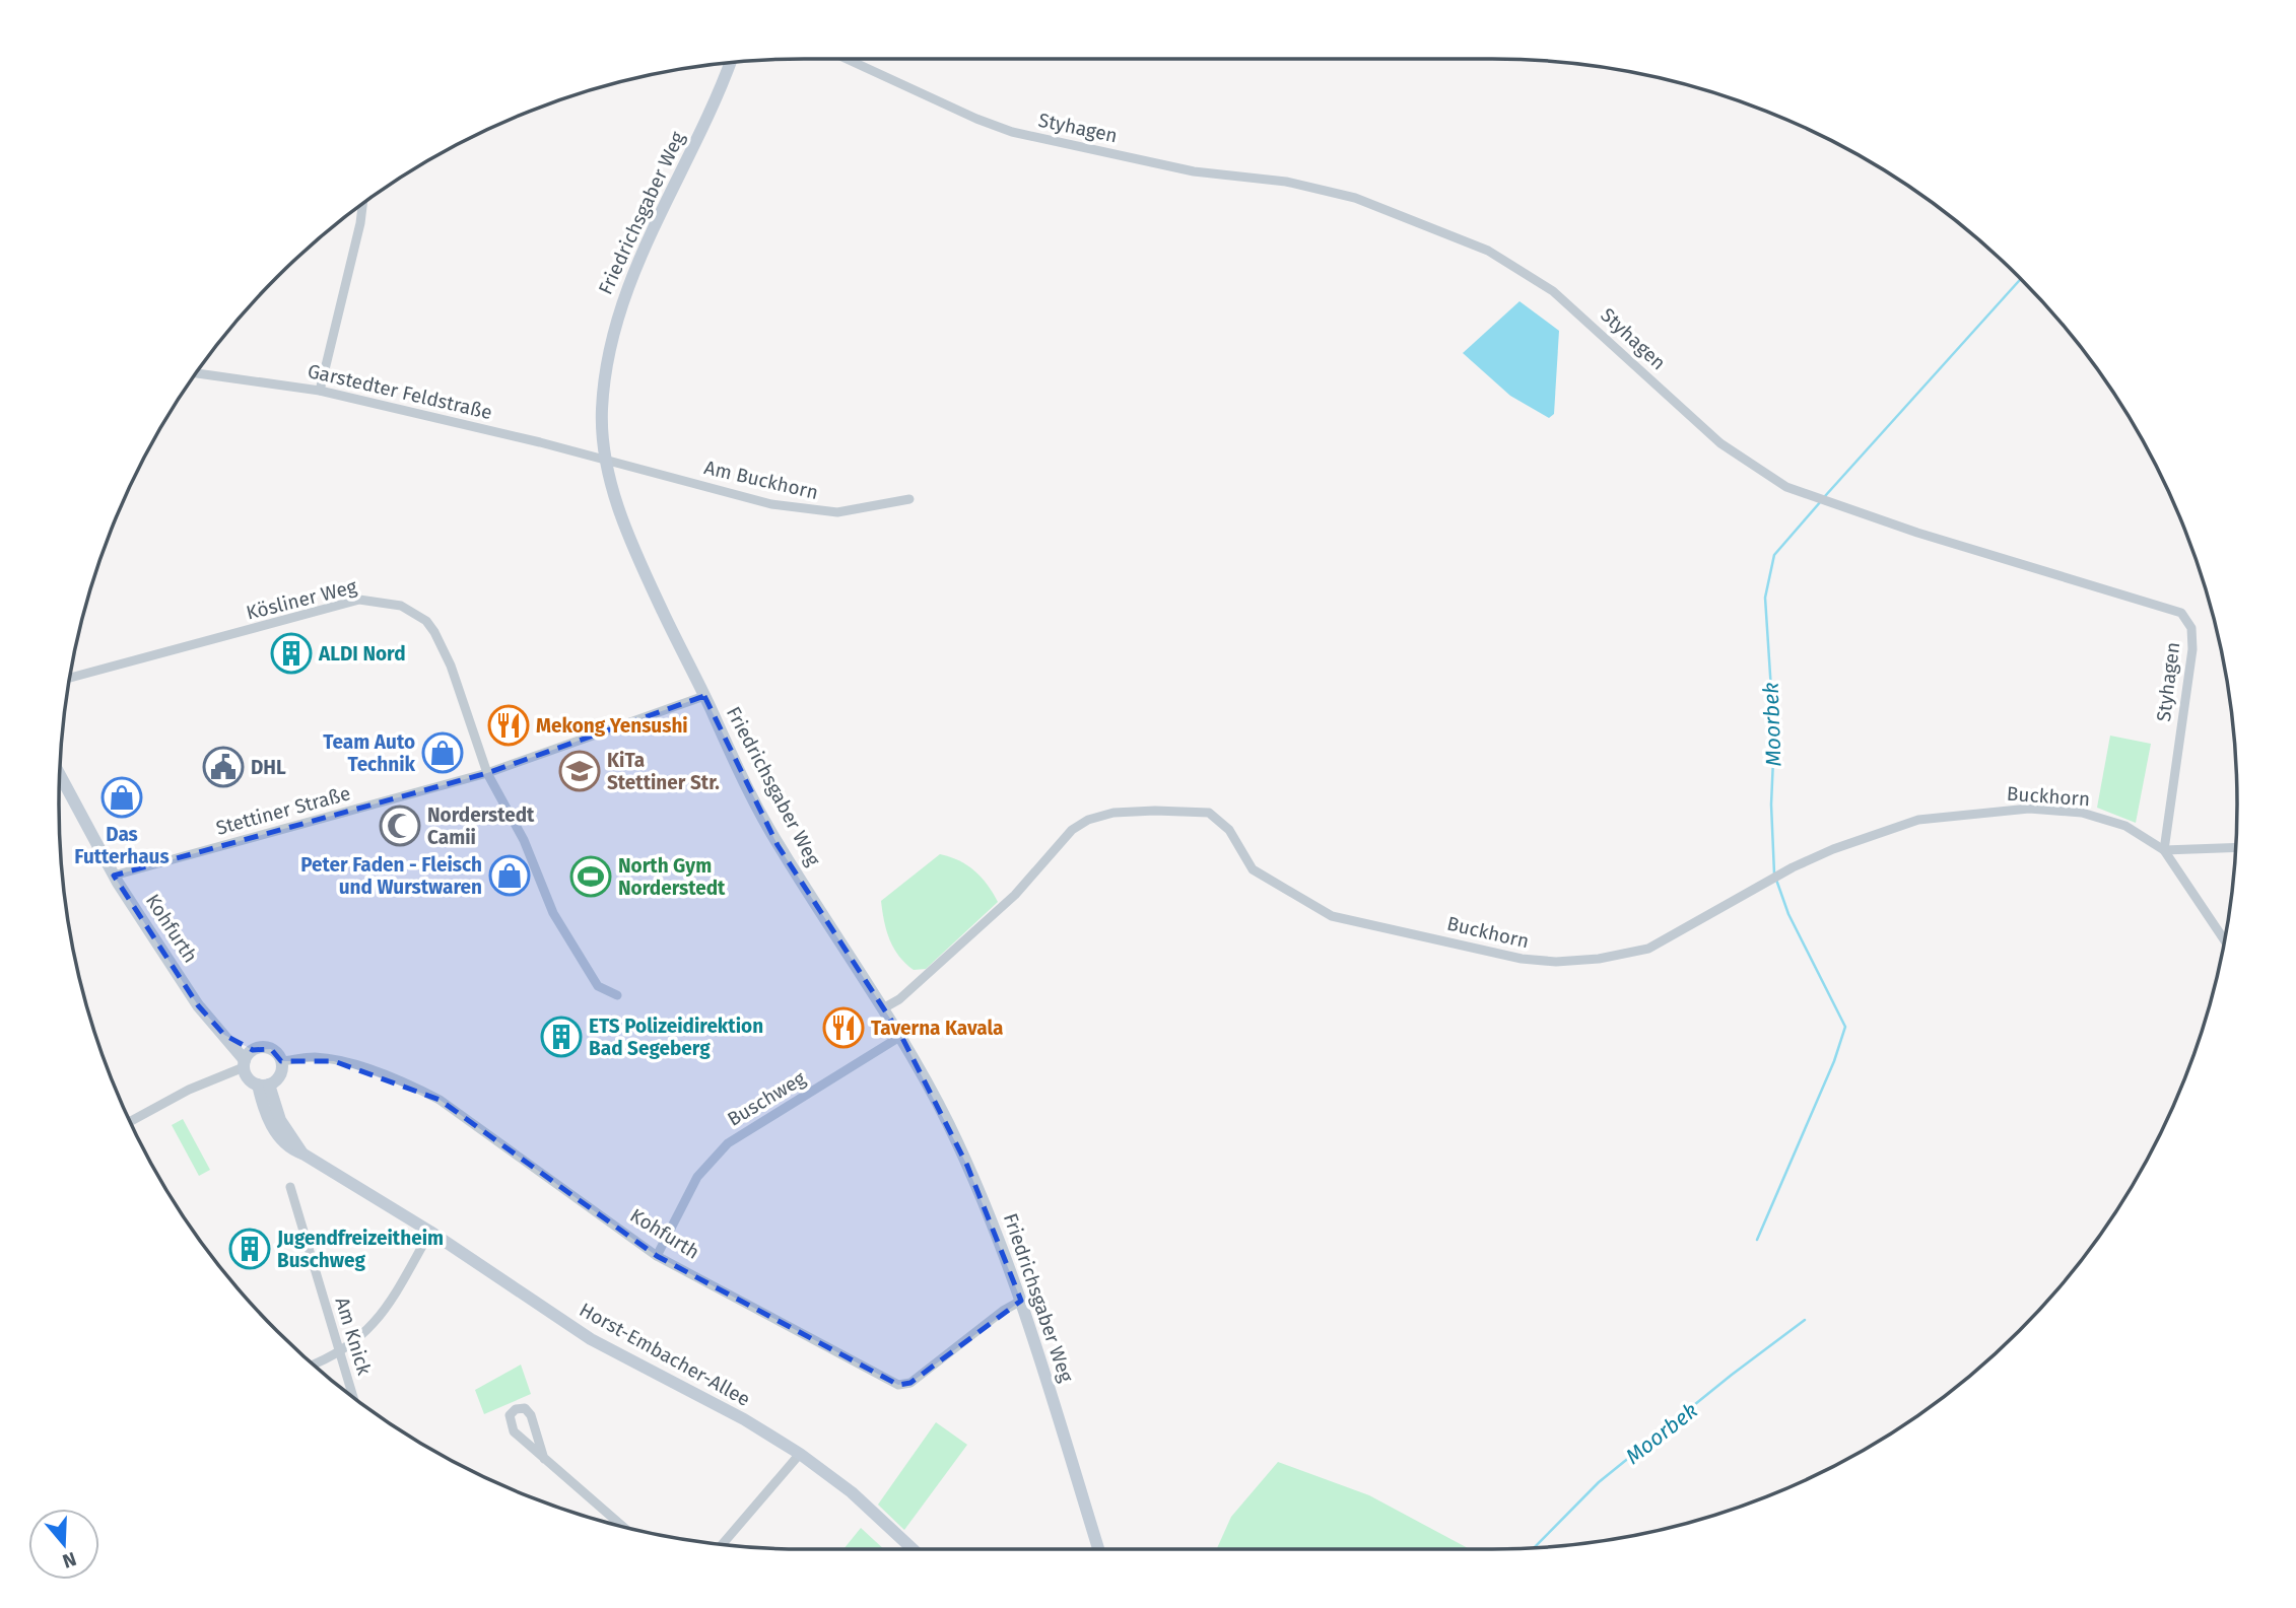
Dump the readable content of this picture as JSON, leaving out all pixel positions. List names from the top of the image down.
{
  "streets": {
    "main road": ["Friedrichsgaber Weg", "Kohfurth", "Horst-Embacher-Allee"],
    "street": [
      "Styhagen",
      "Garstedter Feldstraße",
      "Am Buckhorn",
      "Kösliner Weg",
      "Buckhorn",
      "Stettiner Straße",
      "Buschweg",
      "Am Knick"
    ]
  },
  "crossings": [
    ["Styhagen", "Buckhorn"],
    ["Friedrichsgaber Weg", "Garstedter Feldstraße"],
    ["Friedrichsgaber Weg", "Am Buckhorn"],
    ["Friedrichsgaber Weg", "Buckhorn"],
    ["Friedrichsgaber Weg", "Stettiner Straße"],
    ["Friedrichsgaber Weg", "Kohfurth"],
    ["Friedrichsgaber Weg", "Buschweg"],
    ["Garstedter Feldstraße", "Am Buckhorn"],
    ["Kösliner Weg", "Stettiner Straße"],
    ["Stettiner Straße", "Kohfurth"],
    ["Kohfurth", "Buschweg"],
    ["Kohfurth", "Horst-Embacher-Allee"]
  ],
  "water": ["Moorbek"],
  "places": {
    "building": ["ALDI Nord", "ETS Polizeidirektion Bad Segeberg", "Jugendfreizeitheim Buschweg"],
    "restaurant": ["Mekong Yensushi", "Taverna Kavala"],
    "shop": ["Team Auto Technik", "Das Futterhaus", "Peter Faden - Fleisch und Wurstwaren"],
    "public building": ["DHL"],
    "school or university": ["KiTa Stettiner Str."],
    "mosque": ["Norderstedt Camii"],
    "sports": ["North Gym Norderstedt"]
  },
  "north": "bottom"
}
